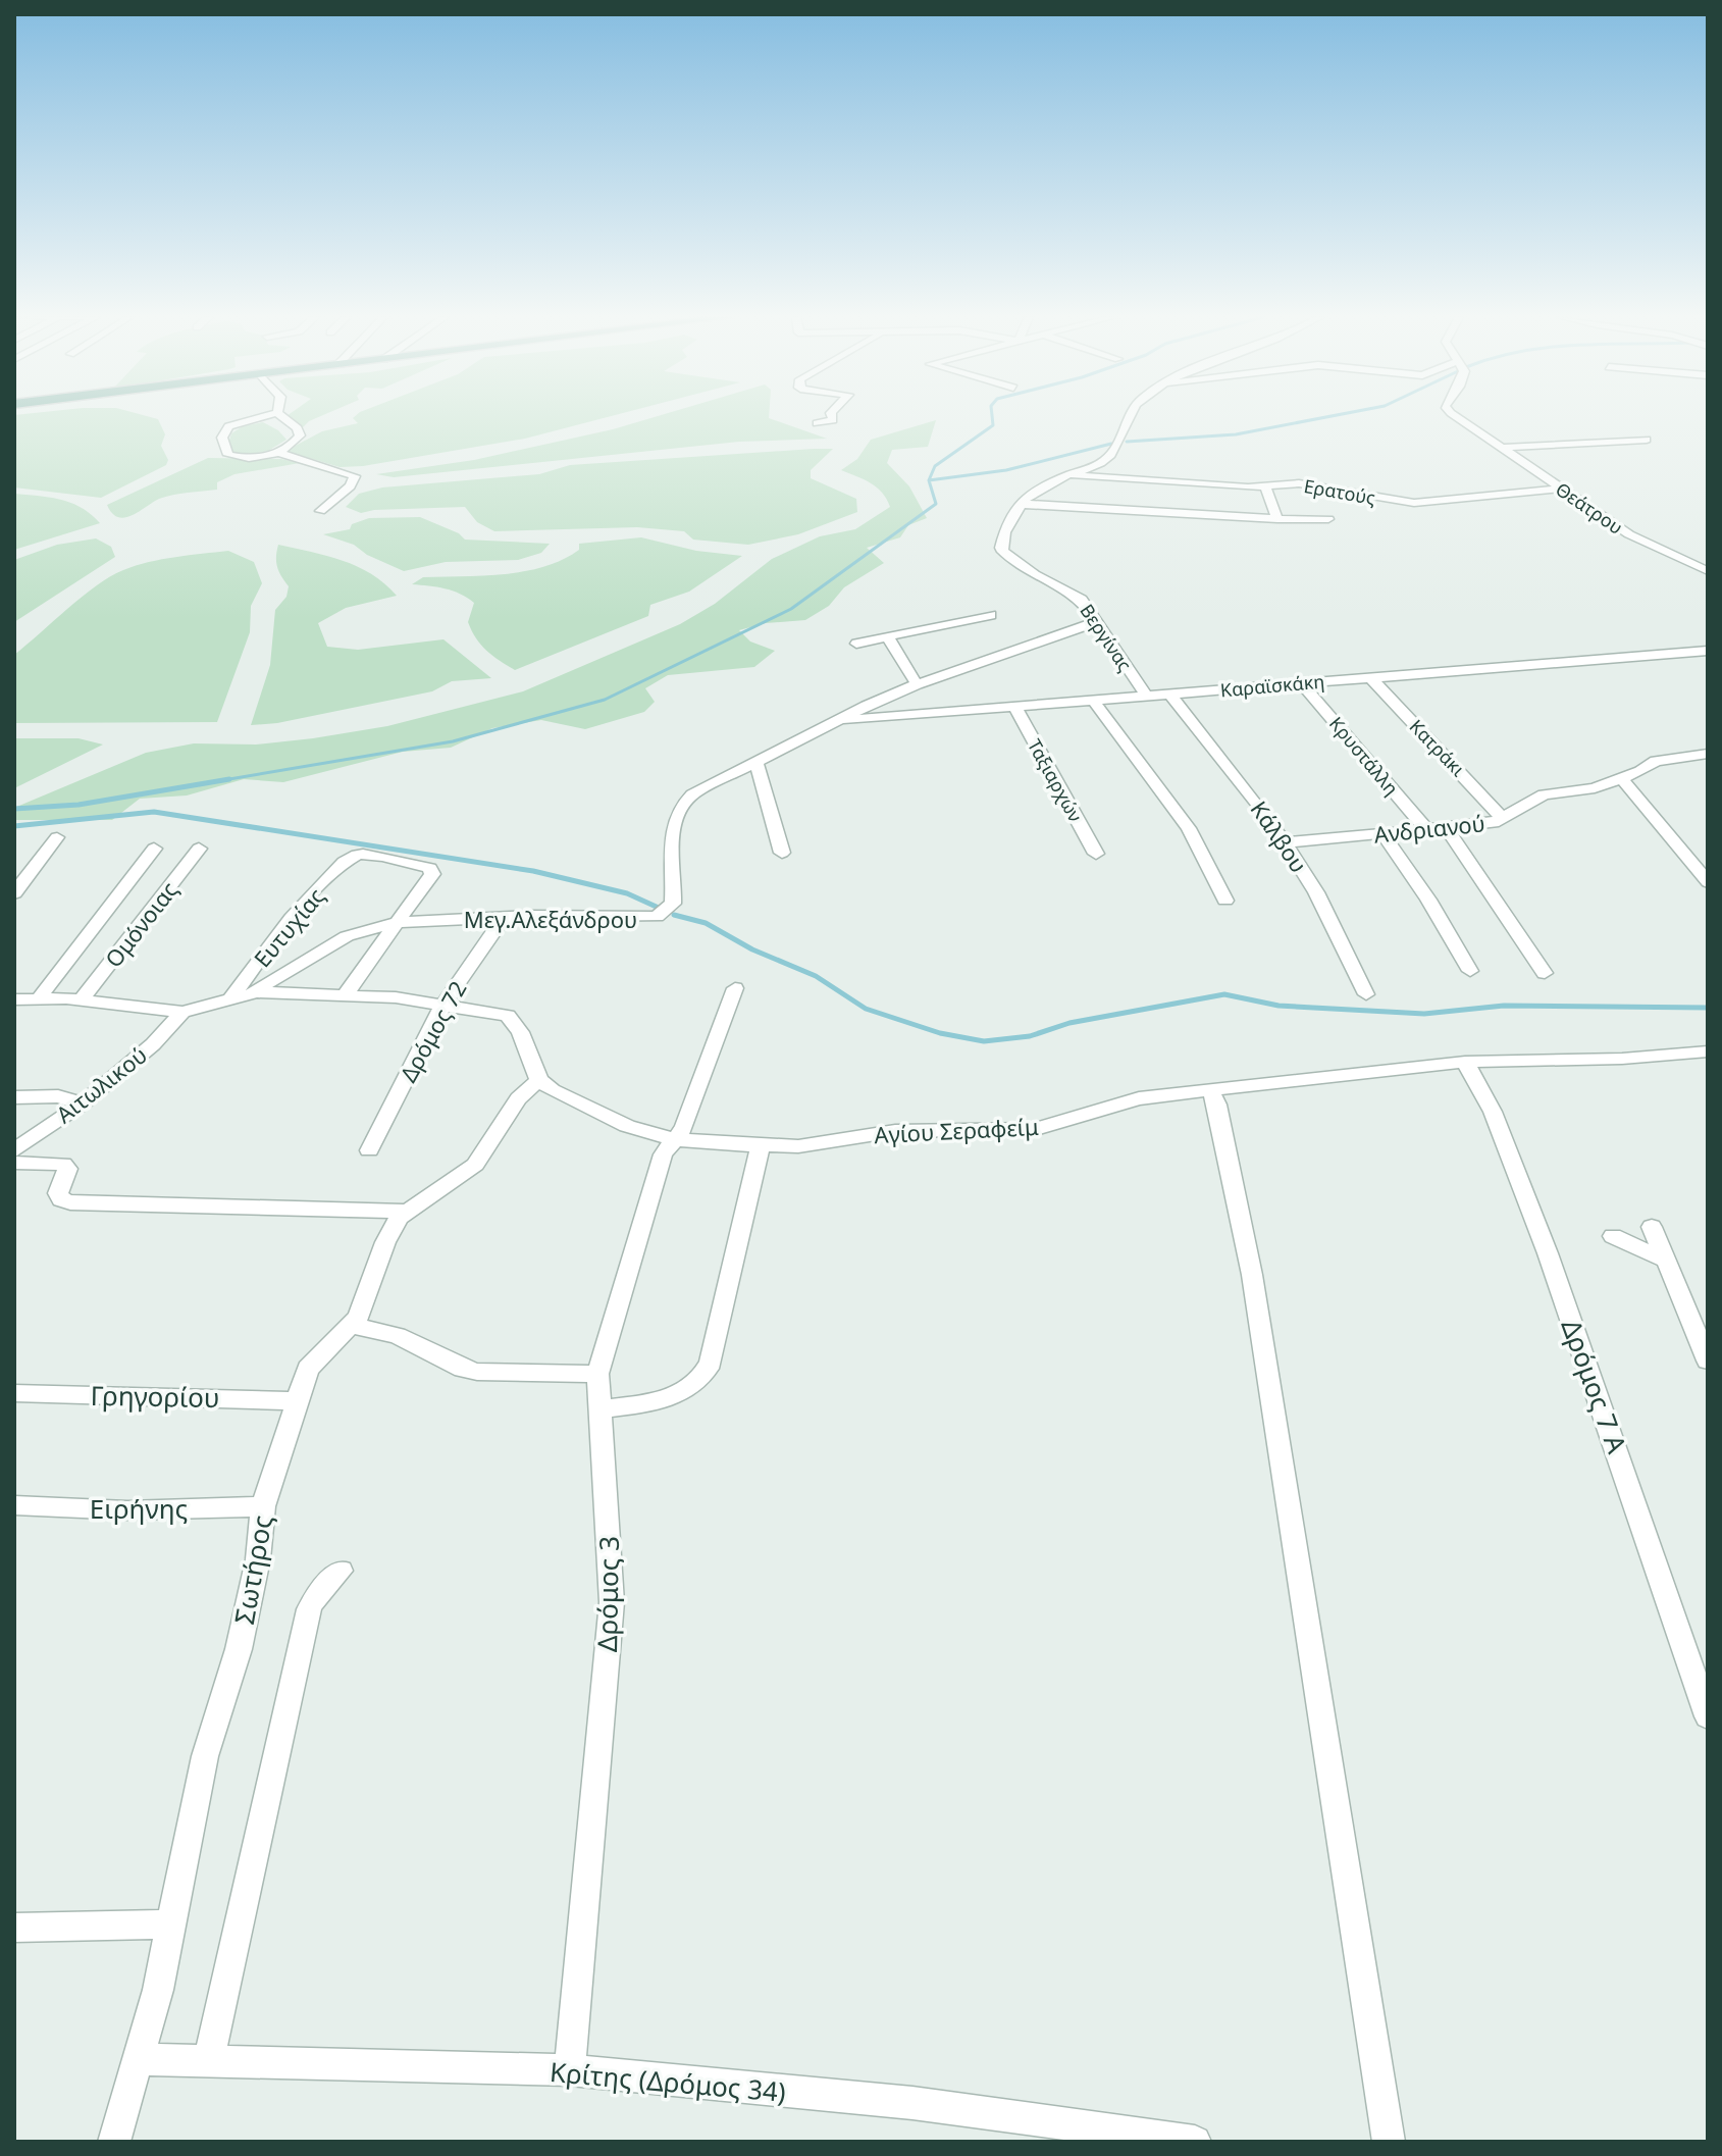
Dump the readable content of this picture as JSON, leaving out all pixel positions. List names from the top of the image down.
{
  "streets": {
    "street": [
      "Ερατούς",
      "Θεάτρου",
      "Βεργίνας",
      "Καραϊσκάκη",
      "Κατράκι",
      "Κρυστάλλη",
      "Ταξιαρχών",
      "Ανδριανού",
      "Κάλβου",
      "Μεγ.Αλεξάνδρου",
      "Ομόνοιας",
      "Ευτυχίας",
      "Δρόμος 72",
      "Αιτωλικού",
      "Αγίου Σεραφείμ",
      "Δρόμος 7 Α",
      "Γρηγορίου",
      "Ειρήνης",
      "Σωτήρος",
      "Δρόμος 3",
      "Κρίτης (Δρόμος 34)"
    ]
  },
  "crossings": [
    ["Ερατούς", "Θεάτρου"],
    ["Βεργίνας", "Καραϊσκάκη"],
    ["Βεργίνας", "Μεγ.Αλεξάνδρου"],
    ["Καραϊσκάκη", "Κατράκι"],
    ["Καραϊσκάκη", "Κρυστάλλη"],
    ["Καραϊσκάκη", "Ταξιαρχών"],
    ["Καραϊσκάκη", "Κάλβου"],
    ["Καραϊσκάκη", "Μεγ.Αλεξάνδρου"],
    ["Κατράκι", "Ανδριανού"],
    ["Κρυστάλλη", "Ανδριανού"],
    ["Ανδριανού", "Κάλβου"],
    ["Μεγ.Αλεξάνδρου", "Ευτυχίας"],
    ["Μεγ.Αλεξάνδρου", "Δρόμος 72"],
    ["Μεγ.Αλεξάνδρου", "Αιτωλικού"],
    ["Αγίου Σεραφείμ", "Δρόμος 7 Α"],
    ["Αγίου Σεραφείμ", "Σωτήρος"],
    ["Αγίου Σεραφείμ", "Δρόμος 3"],
    ["Γρηγορίου", "Σωτήρος"],
    ["Ειρήνης", "Σωτήρος"],
    ["Σωτήρος", "Κρίτης (Δρόμος 34)"],
    ["Δρόμος 3", "Κρίτης (Δρόμος 34)"]
  ]
}
